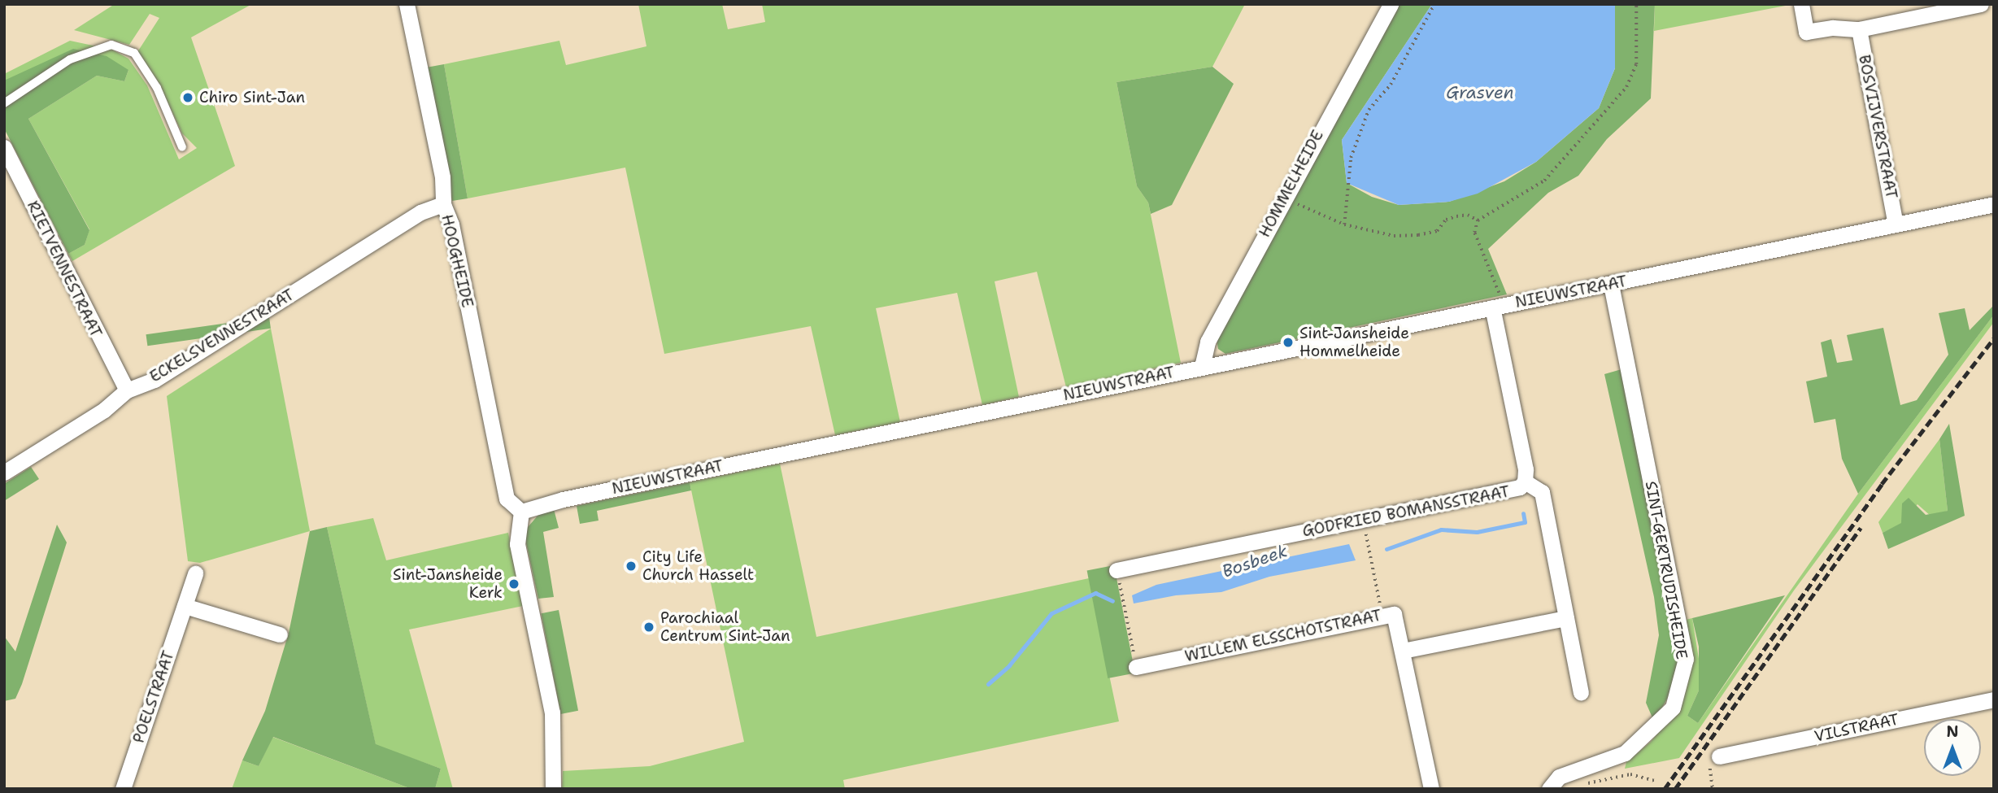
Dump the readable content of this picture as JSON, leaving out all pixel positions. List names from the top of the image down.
{
  "streets": {
    "street": [
      "BOSVIJVERSTRAAT",
      "HOMMELHEIDE",
      "HOOGHEIDE",
      "RIETVENNESTRAAT",
      "NIEUWSTRAAT",
      "ECKELSVENNESTRAAT",
      "GODFRIED BOMANSSTRAAT",
      "SINT-GERTRUDISHEIDE",
      "WILLEM ELSSCHOTSTRAAT",
      "POELSTRAAT",
      "VILSTRAAT"
    ]
  },
  "crossings": [
    ["BOSVIJVERSTRAAT", "NIEUWSTRAAT"],
    ["HOMMELHEIDE", "NIEUWSTRAAT"],
    ["HOOGHEIDE", "NIEUWSTRAAT"],
    ["HOOGHEIDE", "ECKELSVENNESTRAAT"],
    ["RIETVENNESTRAAT", "ECKELSVENNESTRAAT"],
    ["NIEUWSTRAAT", "GODFRIED BOMANSSTRAAT"],
    ["NIEUWSTRAAT", "SINT-GERTRUDISHEIDE"]
  ],
  "water": ["Grasven", "Bosbeek"],
  "places": [
    "Chiro Sint-Jan",
    "Sint-Jansheide Hommelheide",
    "City Life Church Hasselt",
    "Sint-Jansheide Kerk",
    "Parochiaal Centrum Sint-Jan"
  ],
  "north": "top"
}
